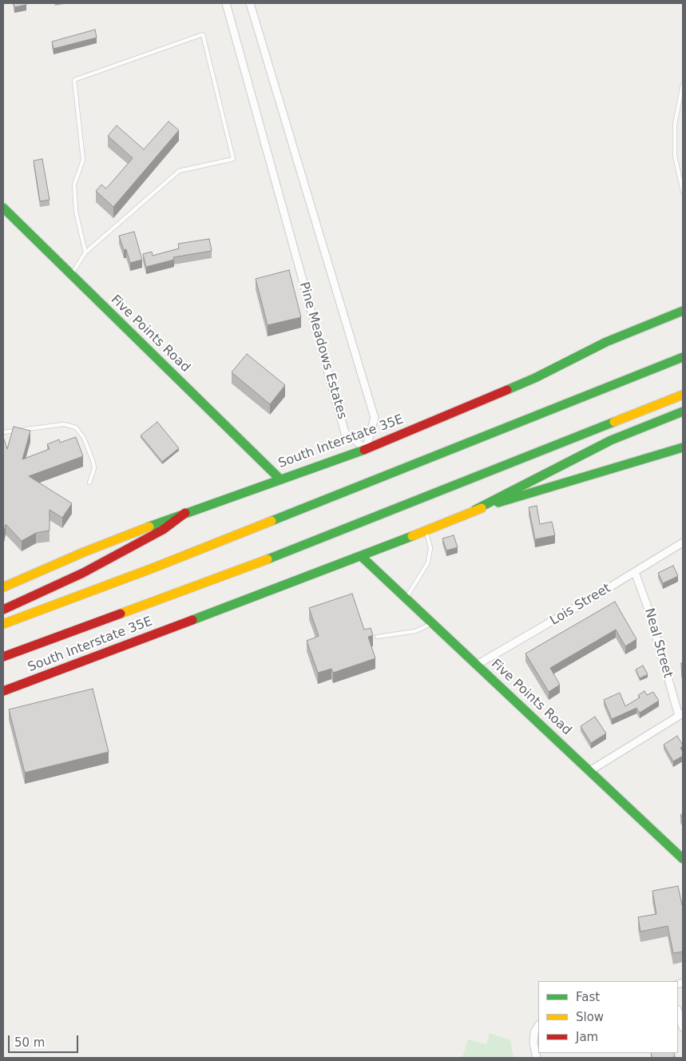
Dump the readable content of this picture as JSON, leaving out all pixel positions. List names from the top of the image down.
{
  "streets": {
    "main road": ["Five Points Road", "South Interstate 35E"],
    "street": ["Pine Meadows Estates", "Lois Street", "Neal Street"]
  },
  "crossings": [
    ["Five Points Road", "South Interstate 35E"],
    ["Five Points Road", "Lois Street"],
    ["Pine Meadows Estates", "South Interstate 35E"],
    ["Lois Street", "Neal Street"]
  ],
  "legend": ["Fast", "Slow", "Jam"],
  "scale_bar": "50 m"
}
